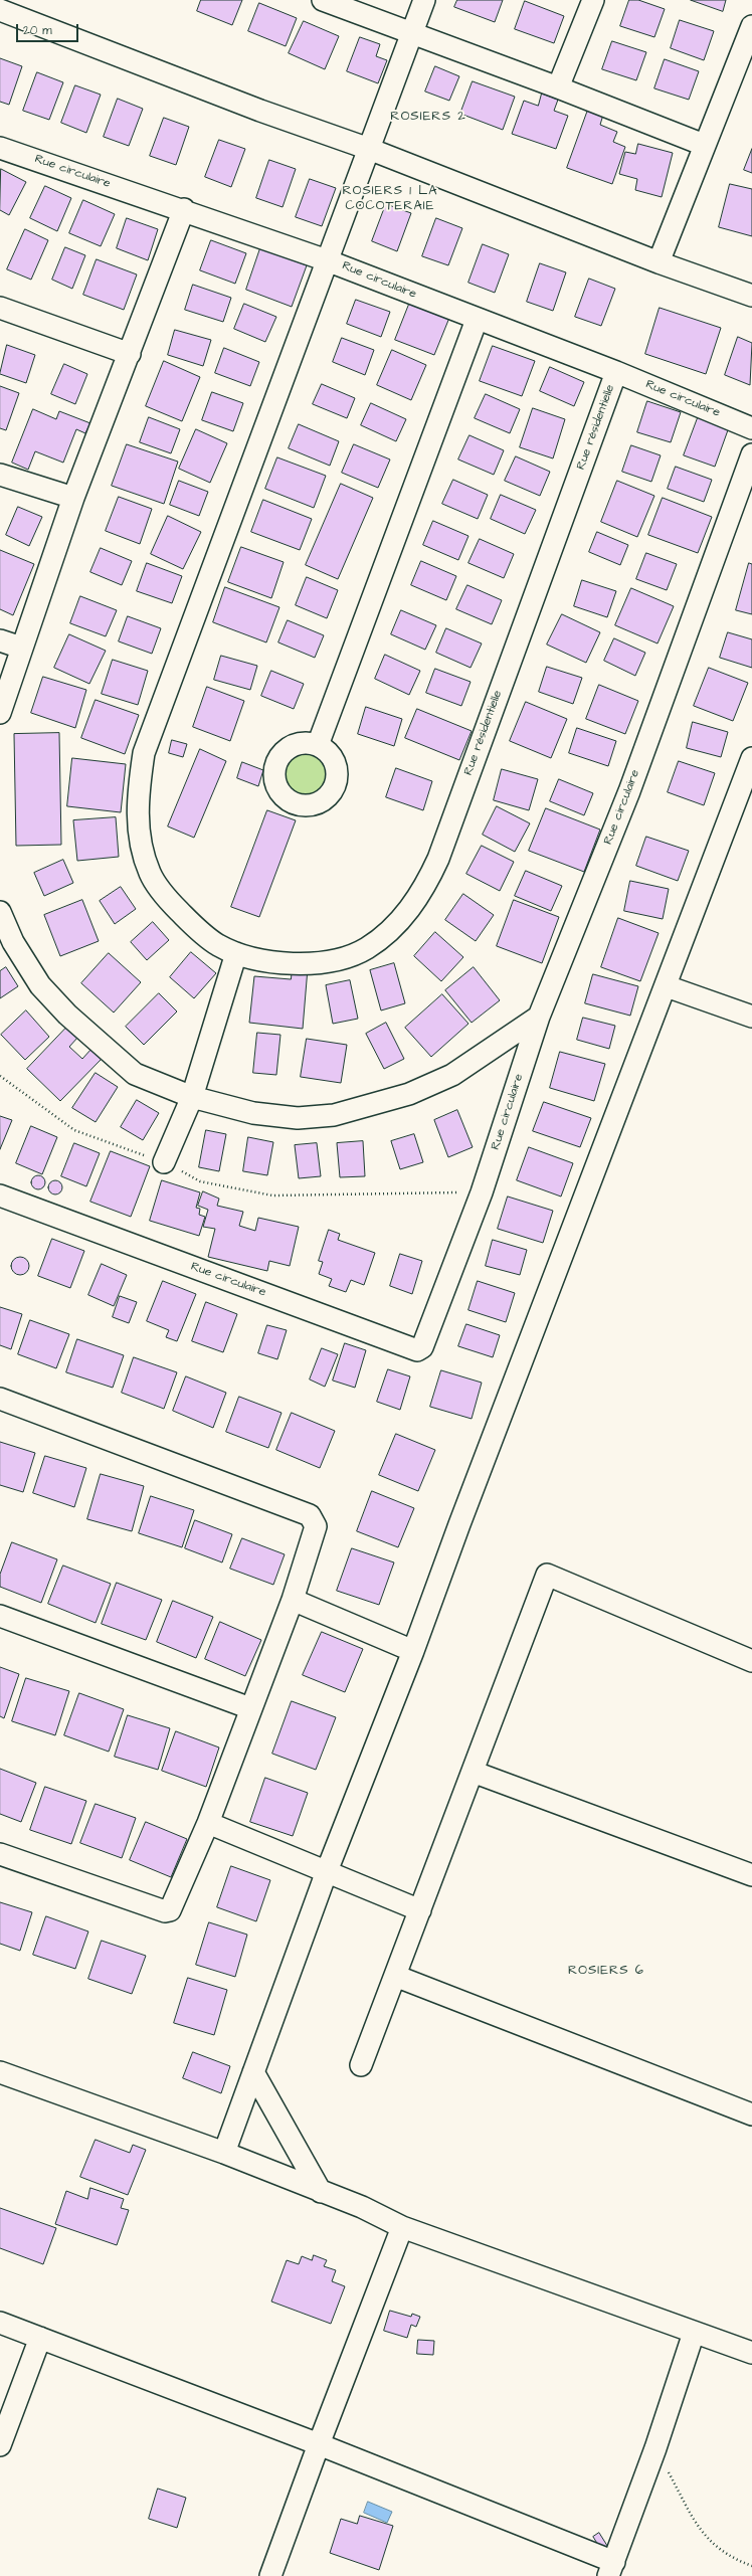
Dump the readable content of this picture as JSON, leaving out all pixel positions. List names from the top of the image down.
{
  "streets": {
    "street": ["Rue circulaire", "Rue résidentielle"]
  },
  "crossings": [
    ["Rue circulaire", "Rue résidentielle"]
  ],
  "districts": ["ROSIERS 2", "ROSIERS 1 LA COCOTERAIE", "ROSIERS 6"],
  "scale_bar": "20 m"
}
